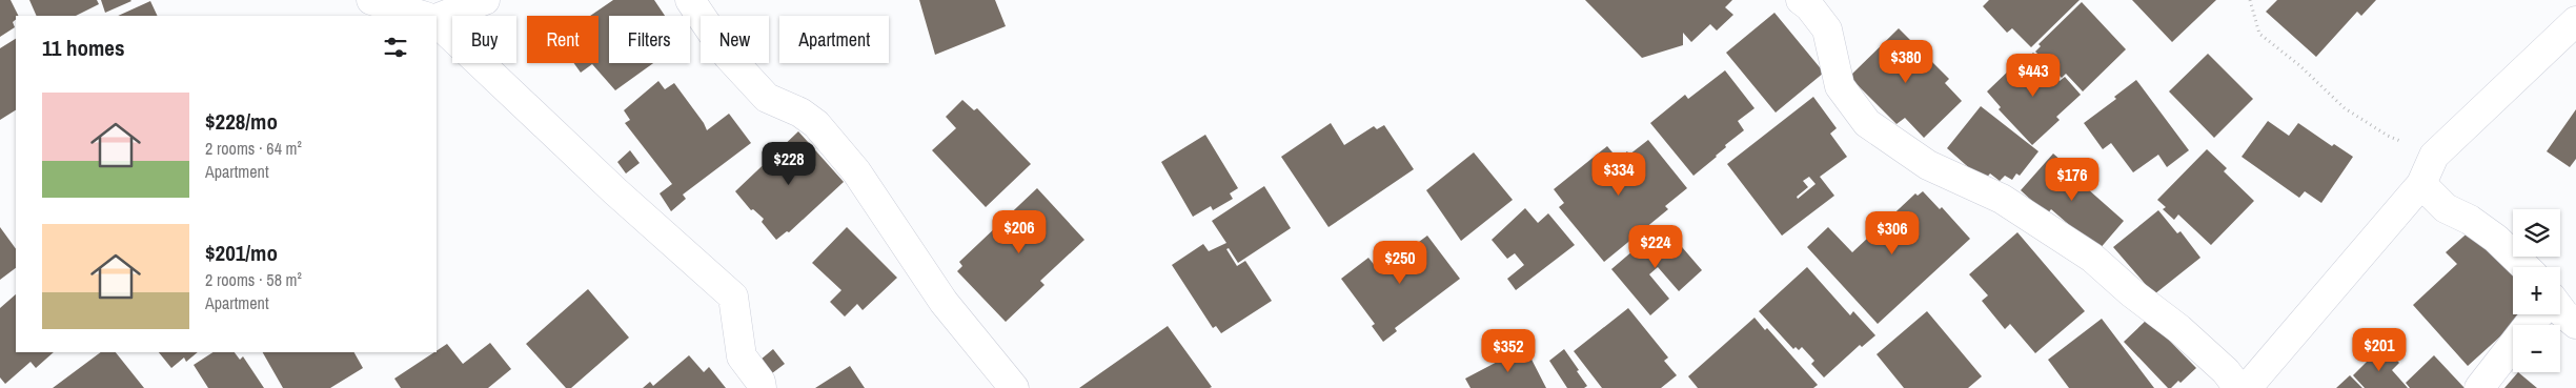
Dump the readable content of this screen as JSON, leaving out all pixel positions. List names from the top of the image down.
{
  "page": {
    "chip": [
      "Buy",
      "Rent",
      "Filters",
      "New",
      "Apartment"
    ],
    "heading": "11 homes",
    "price": [
      "$380",
      "$443",
      "$228",
      "$334",
      "$176",
      "$206",
      "$306",
      "$224",
      "$250",
      "$201",
      "$352"
    ],
    "list": [
      {
        "name": "$228/mo",
        "note": "2 rooms · 64 m² · Apartment"
      },
      {
        "name": "$201/mo",
        "note": "2 rooms · 58 m² · Apartment"
      }
    ],
    "map_buttons": ["+", "−"]
  }
}
